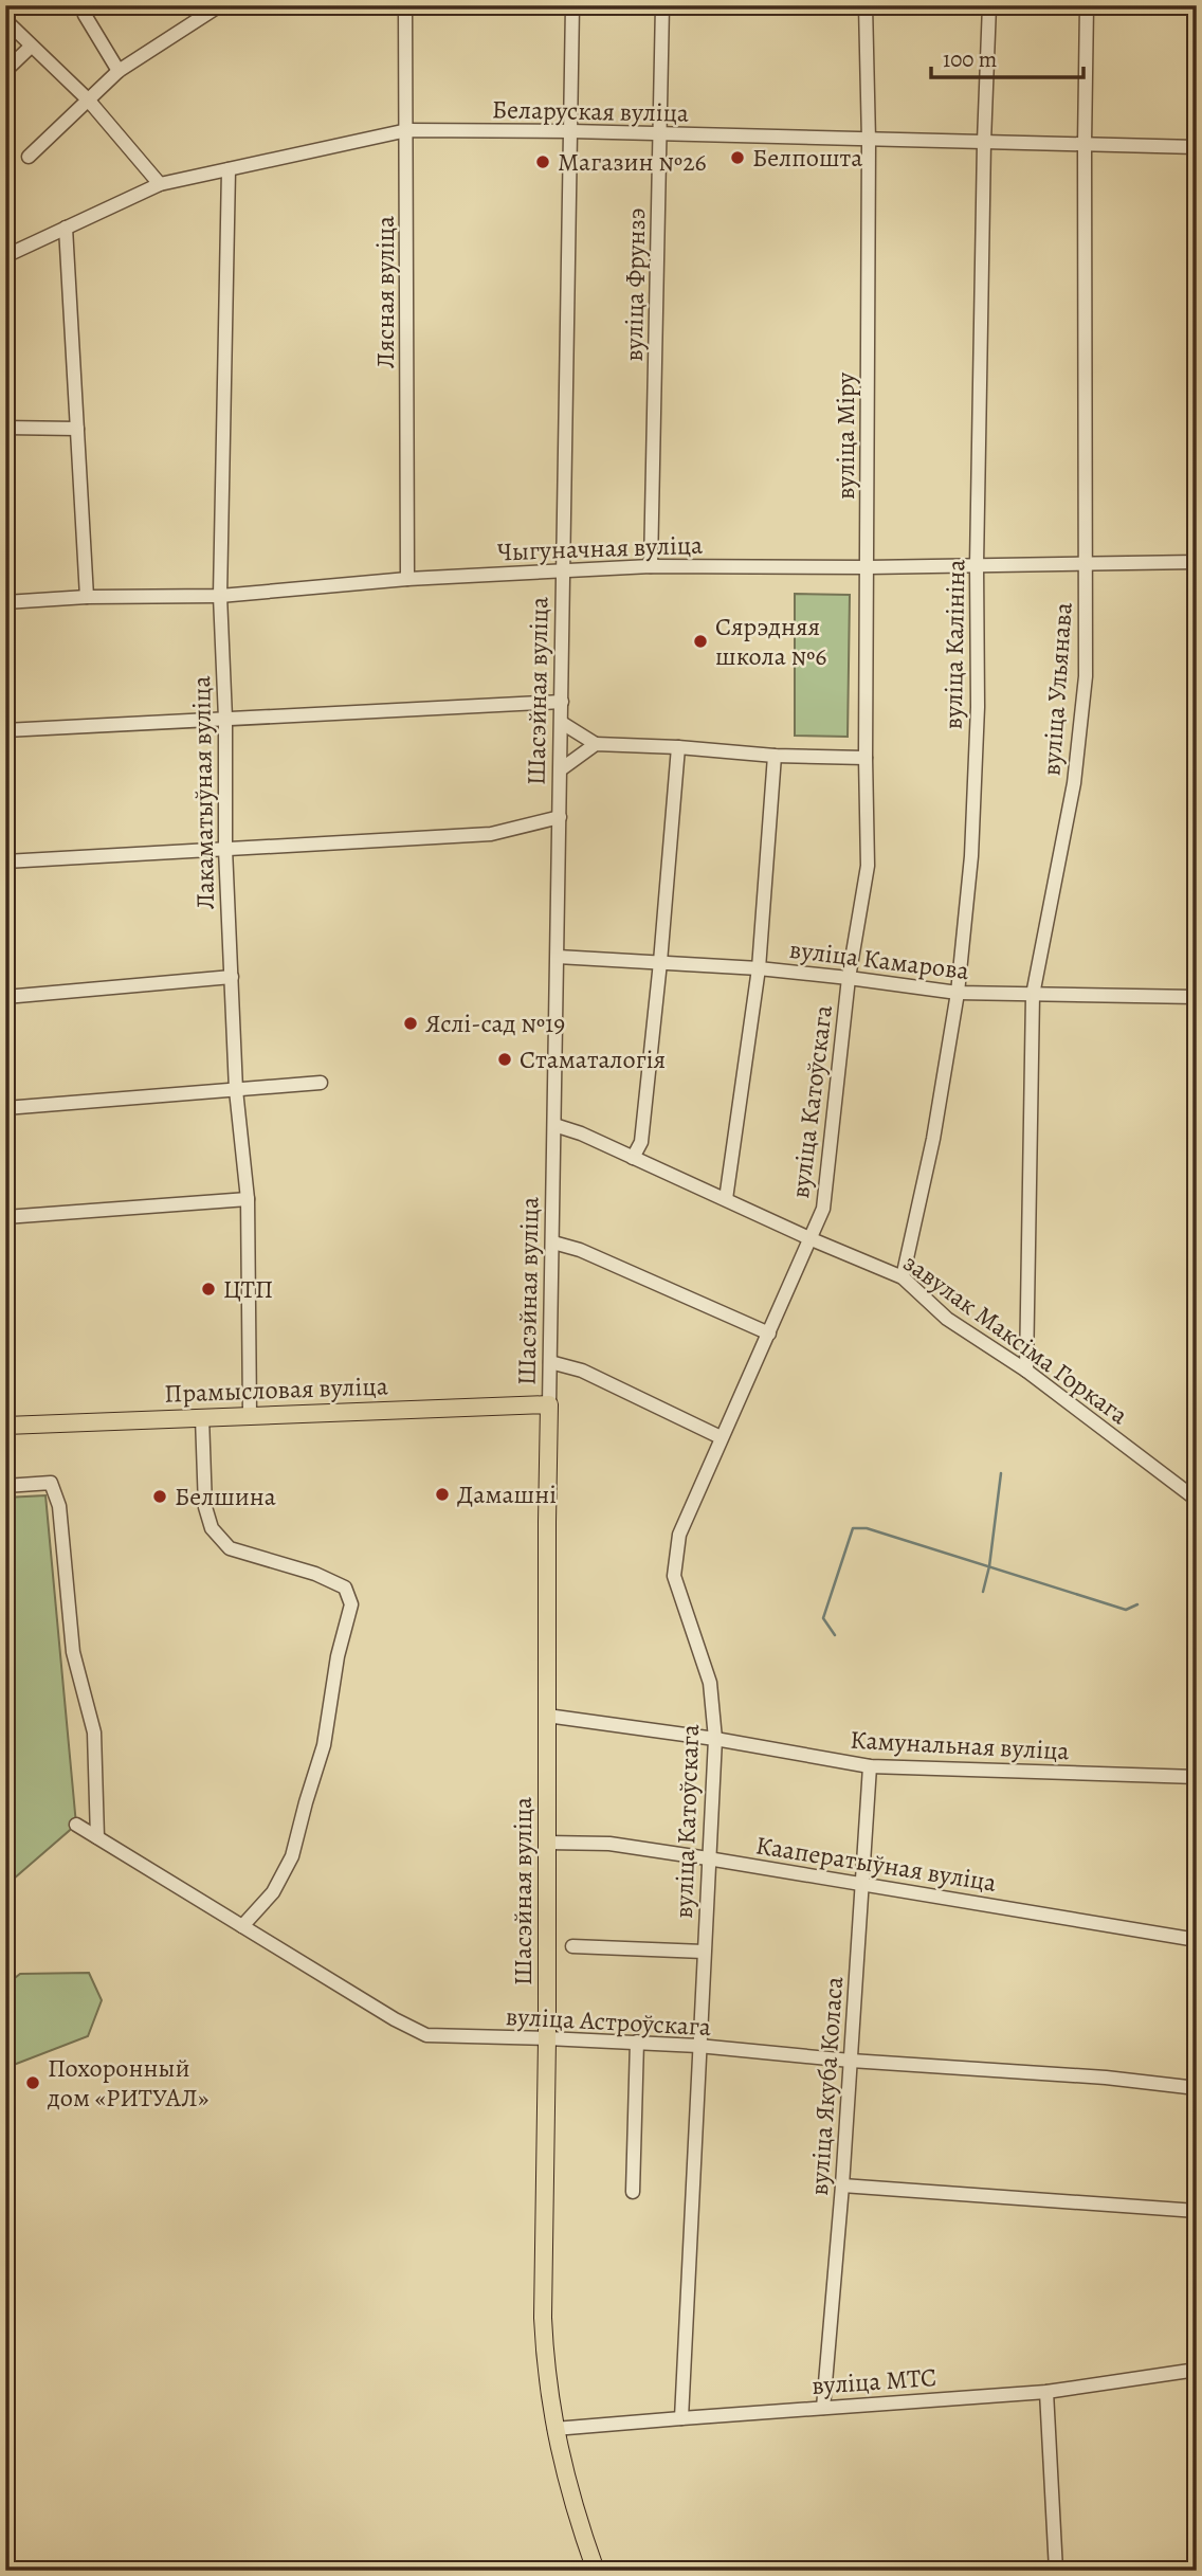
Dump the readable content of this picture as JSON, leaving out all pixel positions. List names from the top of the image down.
{
  "streets": {
    "main road": ["Шасэйная вуліца", "Прамысловая вуліца"],
    "street": [
      "Беларуская вуліца",
      "вуліца Фрунзэ",
      "Лясная вуліца",
      "вуліца Міру",
      "Чыгуначная вуліца",
      "вуліца Калініна",
      "вуліца Ульянава",
      "Лакаматыўная вуліца",
      "вуліца Камарова",
      "вуліца Катоўскага",
      "завулак Максіма Горкага",
      "Камунальная вуліца",
      "Кааператыўная вуліца",
      "вуліца Астроўскага",
      "вуліца Якуба Коласа",
      "вуліца МТС"
    ]
  },
  "crossings": [
    ["Беларуская вуліца", "вуліца Фрунзэ"],
    ["Беларуская вуліца", "Лясная вуліца"],
    ["Беларуская вуліца", "вуліца Міру"],
    ["Беларуская вуліца", "вуліца Калініна"],
    ["Беларуская вуліца", "вуліца Ульянава"],
    ["Беларуская вуліца", "Шасэйная вуліца"],
    ["Беларуская вуліца", "Лакаматыўная вуліца"],
    ["вуліца Фрунзэ", "Чыгуначная вуліца"],
    ["Лясная вуліца", "Чыгуначная вуліца"],
    ["вуліца Міру", "Чыгуначная вуліца"],
    ["вуліца Міру", "вуліца Катоўскага"],
    ["Чыгуначная вуліца", "вуліца Калініна"],
    ["Чыгуначная вуліца", "вуліца Ульянава"],
    ["Чыгуначная вуліца", "Шасэйная вуліца"],
    ["Чыгуначная вуліца", "Лакаматыўная вуліца"],
    ["вуліца Калініна", "вуліца Камарова"],
    ["вуліца Калініна", "завулак Максіма Горкага"],
    ["вуліца Ульянава", "вуліца Камарова"],
    ["вуліца Ульянава", "завулак Максіма Горкага"],
    ["Шасэйная вуліца", "вуліца Камарова"],
    ["Шасэйная вуліца", "завулак Максіма Горкага"],
    ["Шасэйная вуліца", "Прамысловая вуліца"],
    ["Шасэйная вуліца", "Камунальная вуліца"],
    ["Шасэйная вуліца", "Кааператыўная вуліца"],
    ["Шасэйная вуліца", "вуліца Астроўскага"],
    ["Шасэйная вуліца", "вуліца МТС"],
    ["Лакаматыўная вуліца", "Прамысловая вуліца"],
    ["вуліца Камарова", "вуліца Катоўскага"],
    ["вуліца Катоўскага", "завулак Максіма Горкага"],
    ["вуліца Катоўскага", "Камунальная вуліца"],
    ["вуліца Катоўскага", "Кааператыўная вуліца"],
    ["вуліца Катоўскага", "вуліца Астроўскага"],
    ["вуліца Катоўскага", "вуліца МТС"],
    ["Камунальная вуліца", "вуліца Якуба Коласа"],
    ["Кааператыўная вуліца", "вуліца Якуба Коласа"],
    ["вуліца Астроўскага", "вуліца Якуба Коласа"],
    ["вуліца Якуба Коласа", "вуліца МТС"]
  ],
  "places": [
    "Белпошта",
    "Магазин №26",
    "Сярэдняя школа №6",
    "Яслі-сад №19",
    "Стаматалогія",
    "ЦТП",
    "Дамашні",
    "Белшина",
    "Похоронный дом «РИТУАЛ»"
  ],
  "scale_bar": "100 m"
}
